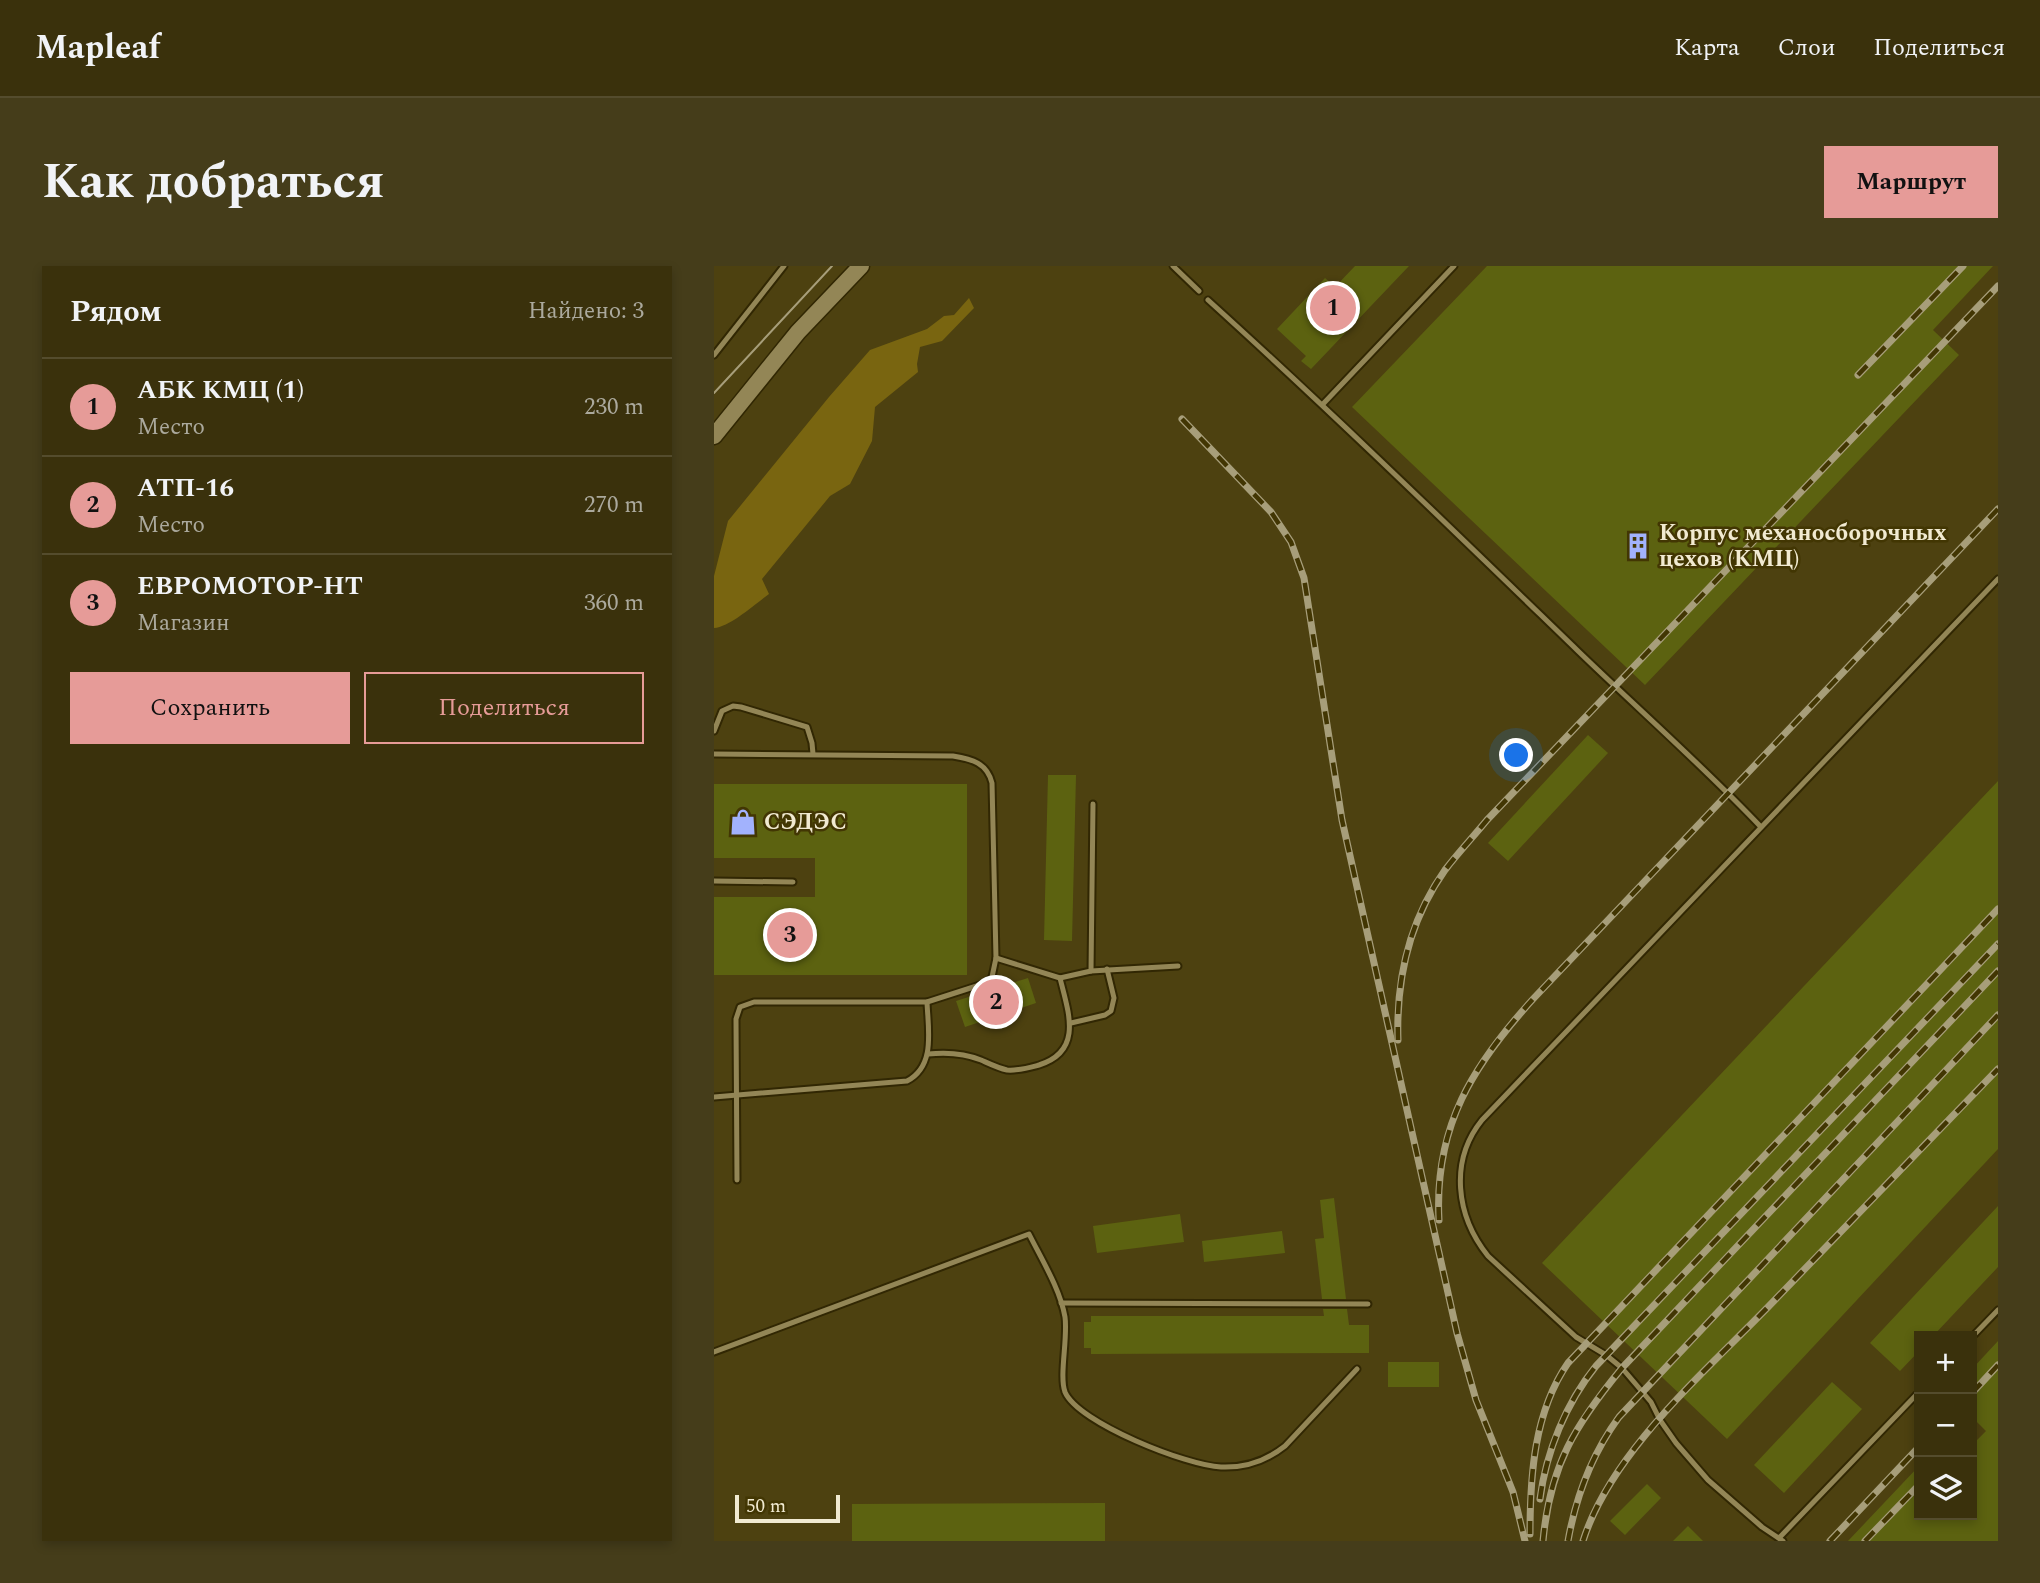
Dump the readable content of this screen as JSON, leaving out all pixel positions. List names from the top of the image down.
{
  "places": {
    "building": ["Корпус механосборочных цехов (КМЦ)"],
    "shop": ["СЭДЭС"]
  },
  "scale_bar": "50 m",
  "page": {
    "header": "Mapleaf",
    "nav": ["Карта", "Слои", "Поделиться"],
    "title": "Как добраться",
    "buttons": [
      "Маршрут",
      ["Сохранить", "Поделиться"]
    ],
    "heading": ["Рядом", "Найдено: 3"],
    "pins": ["1", "3", "2"],
    "list": [
      {
        "mark": "1",
        "name": "АБК КМЦ (1)",
        "note": "Место",
        "value": "230 m"
      },
      {
        "mark": "2",
        "name": "АТП-16",
        "note": "Место",
        "value": "270 m"
      },
      {
        "mark": "3",
        "name": "ЕВРОМОТОР-НТ",
        "note": "Магазин",
        "value": "360 m"
      }
    ],
    "map_buttons": ["+", "−"],
    "scale": "50 m"
  }
}
